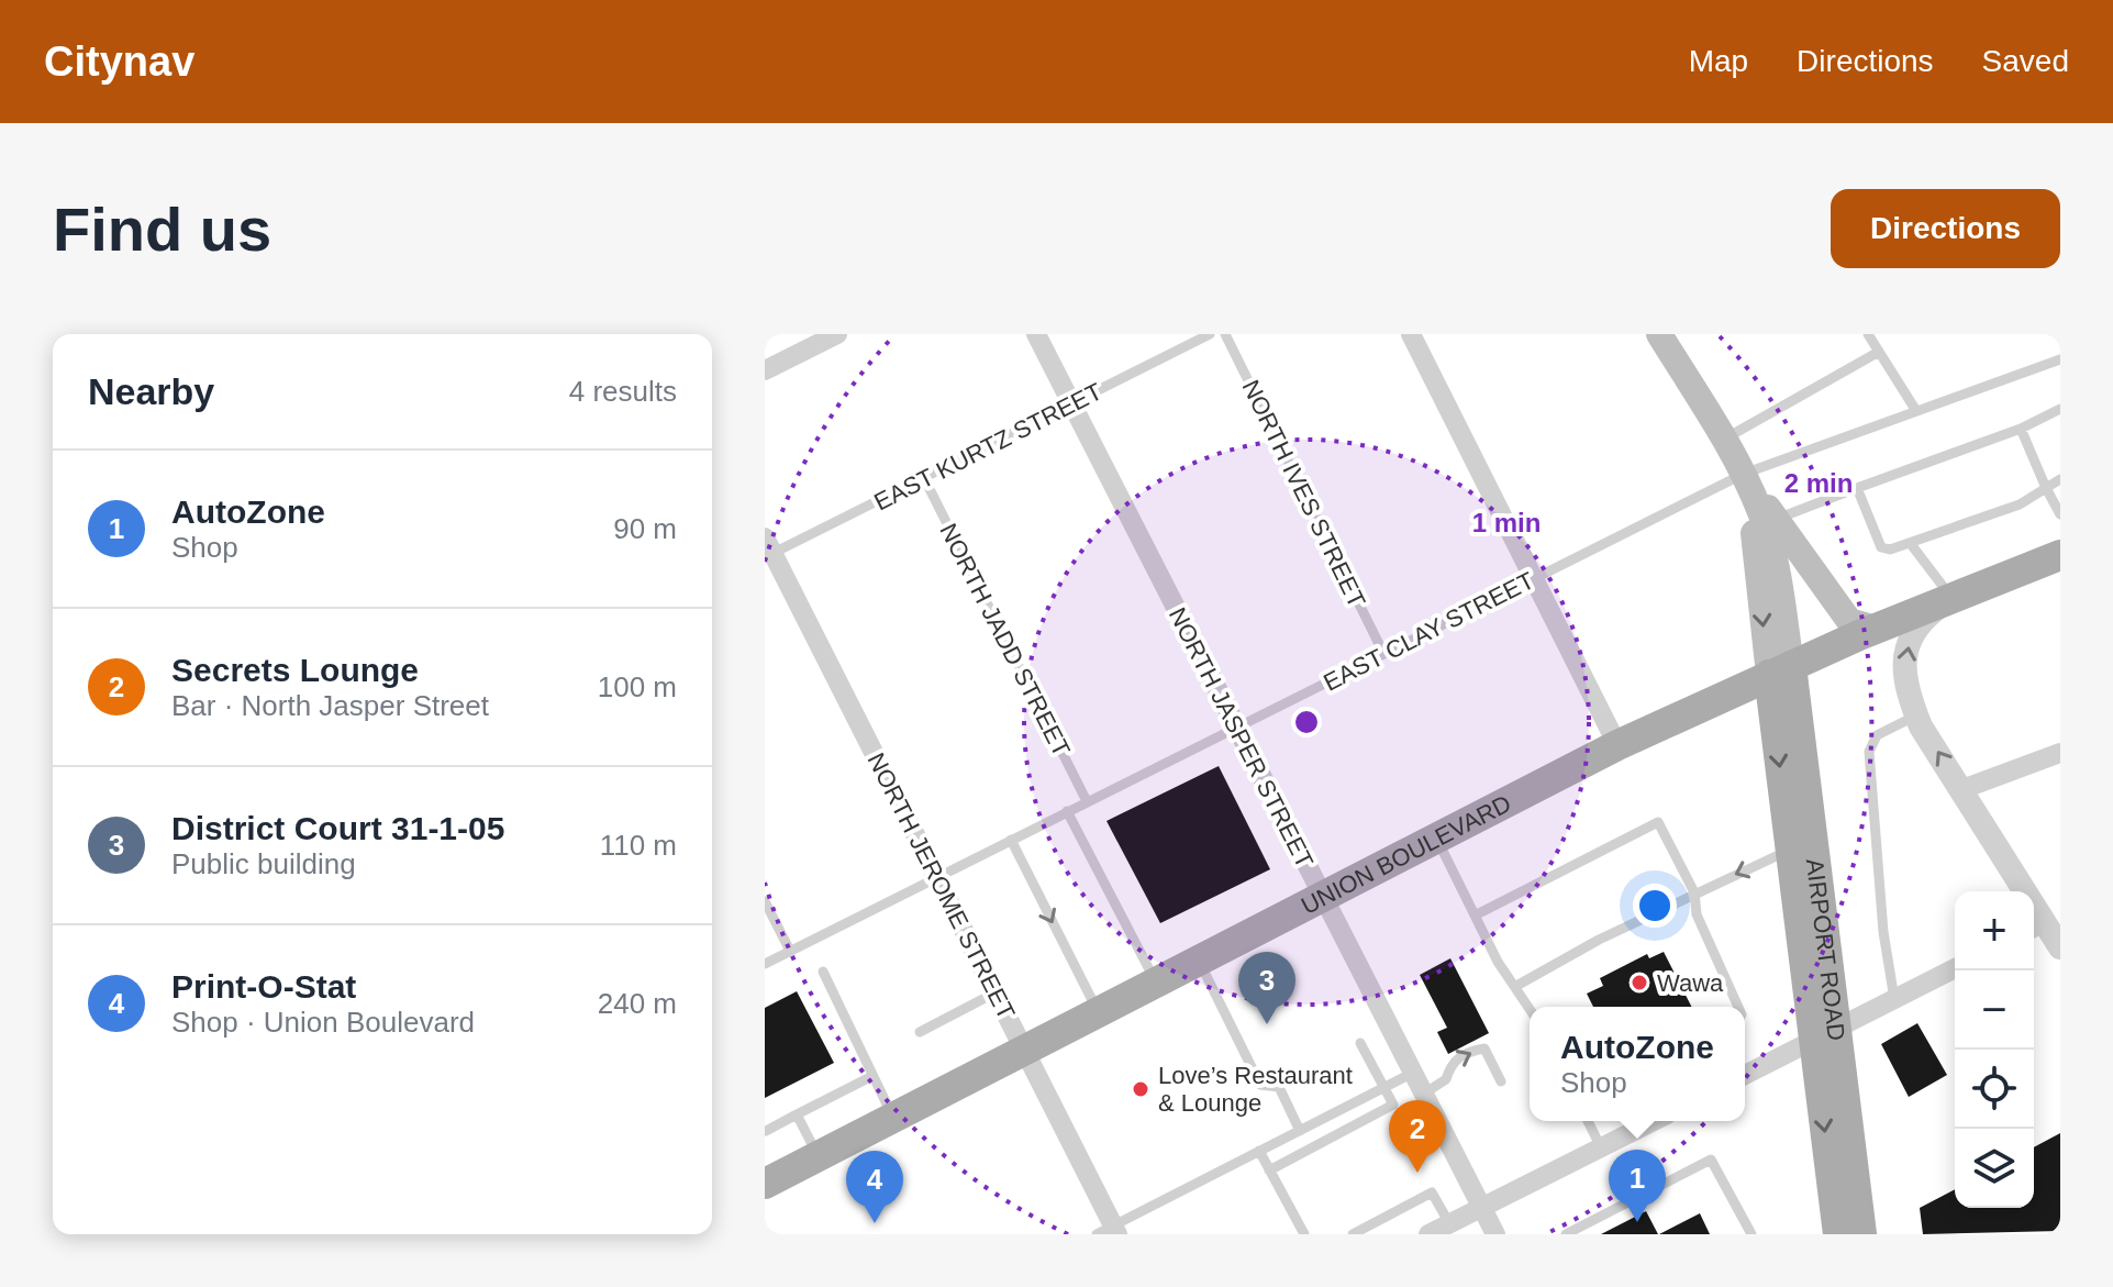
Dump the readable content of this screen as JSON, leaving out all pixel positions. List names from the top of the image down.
{
  "streets": {
    "main road": ["UNION BOULEVARD", "AIRPORT ROAD"],
    "street": ["NORTH JASPER STREET", "NORTH JEROME STREET"],
    "lane": [
      "EAST KURTZ STREET",
      "NORTH IVES STREET",
      "EAST CLAY STREET",
      "NORTH JADD STREET"
    ]
  },
  "crossings": [
    ["EAST KURTZ STREET", "NORTH JADD STREET"],
    ["EAST KURTZ STREET", "NORTH JASPER STREET"],
    ["EAST KURTZ STREET", "NORTH JEROME STREET"],
    ["NORTH IVES STREET", "EAST CLAY STREET"],
    ["EAST CLAY STREET", "NORTH JADD STREET"],
    ["EAST CLAY STREET", "NORTH JASPER STREET"],
    ["EAST CLAY STREET", "NORTH JEROME STREET"],
    ["NORTH JASPER STREET", "UNION BOULEVARD"],
    ["UNION BOULEVARD", "NORTH JEROME STREET"],
    ["UNION BOULEVARD", "AIRPORT ROAD"]
  ],
  "places": ["Wawa", "Love’s Restaurant & Lounge"],
  "page": {
    "header": "Citynav",
    "nav": ["Map", "Directions", "Saved"],
    "buttons": "Directions",
    "title": "Find us",
    "heading": ["Nearby", "4 results"],
    "list": [
      {
        "mark": "1",
        "name": "AutoZone",
        "note": "Shop",
        "value": "90 m"
      },
      {
        "mark": "2",
        "name": "Secrets Lounge",
        "note": "Bar · North Jasper Street",
        "value": "100 m"
      },
      {
        "mark": "3",
        "name": "District Court 31-1-05",
        "note": "Public building",
        "value": "110 m"
      },
      {
        "mark": "4",
        "name": "Print-O-Stat",
        "note": "Shop · Union Boulevard",
        "value": "240 m"
      }
    ],
    "map_buttons": ["+", "−"],
    "pins": [
      "3",
      "2",
      "1",
      "4"
    ],
    "popup": ["AutoZone", "Shop"]
  },
  "rings": ["2 min", "1 min"]
}
